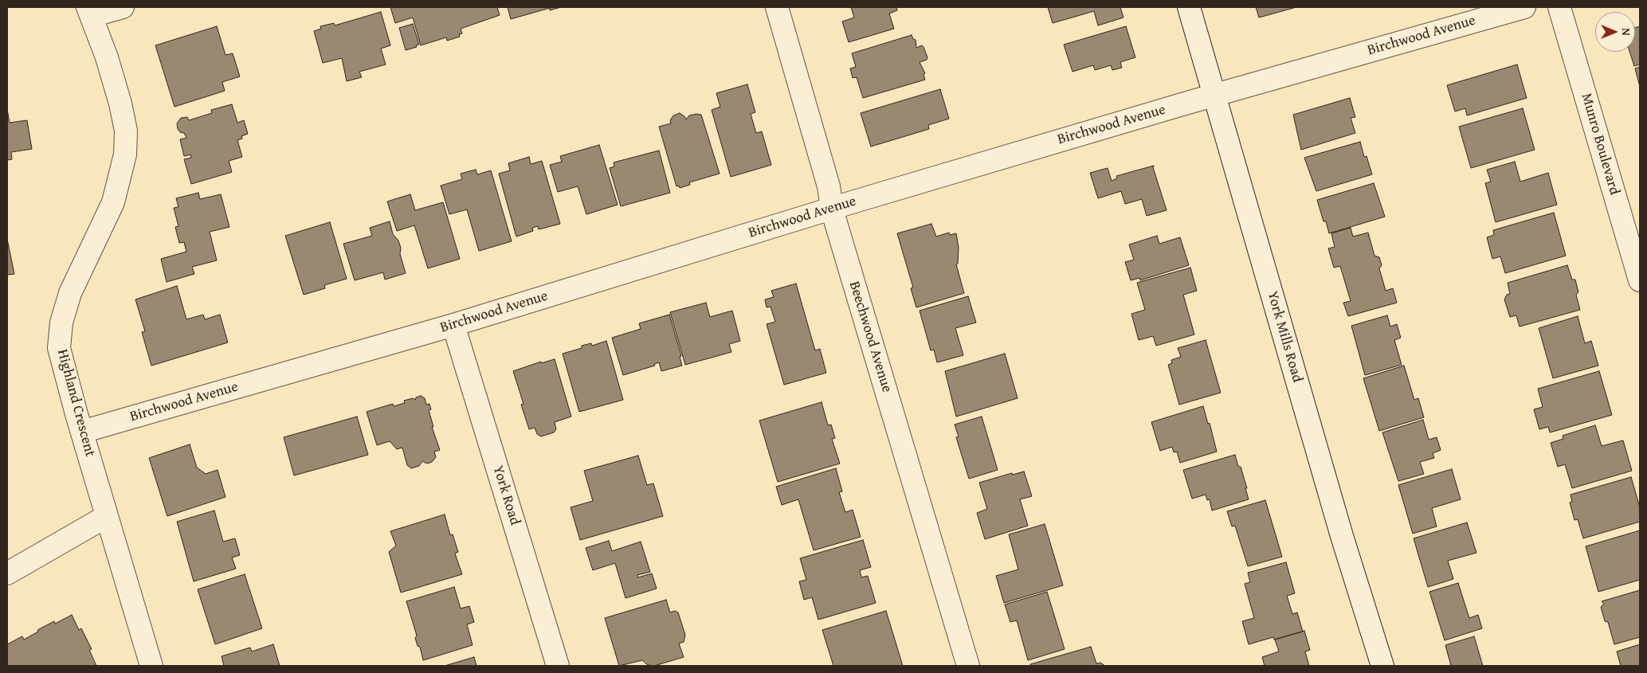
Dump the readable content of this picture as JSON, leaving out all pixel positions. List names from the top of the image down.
{
  "streets": {
    "street": [
      "Birchwood Avenue",
      "Munro Boulevard",
      "Beechwood Avenue",
      "York Mills Road",
      "Highland Crescent",
      "York Road"
    ]
  },
  "crossings": [
    ["Birchwood Avenue", "Beechwood Avenue"],
    ["Birchwood Avenue", "York Mills Road"],
    ["Birchwood Avenue", "Highland Crescent"],
    ["Birchwood Avenue", "York Road"]
  ],
  "north": "right"
}
